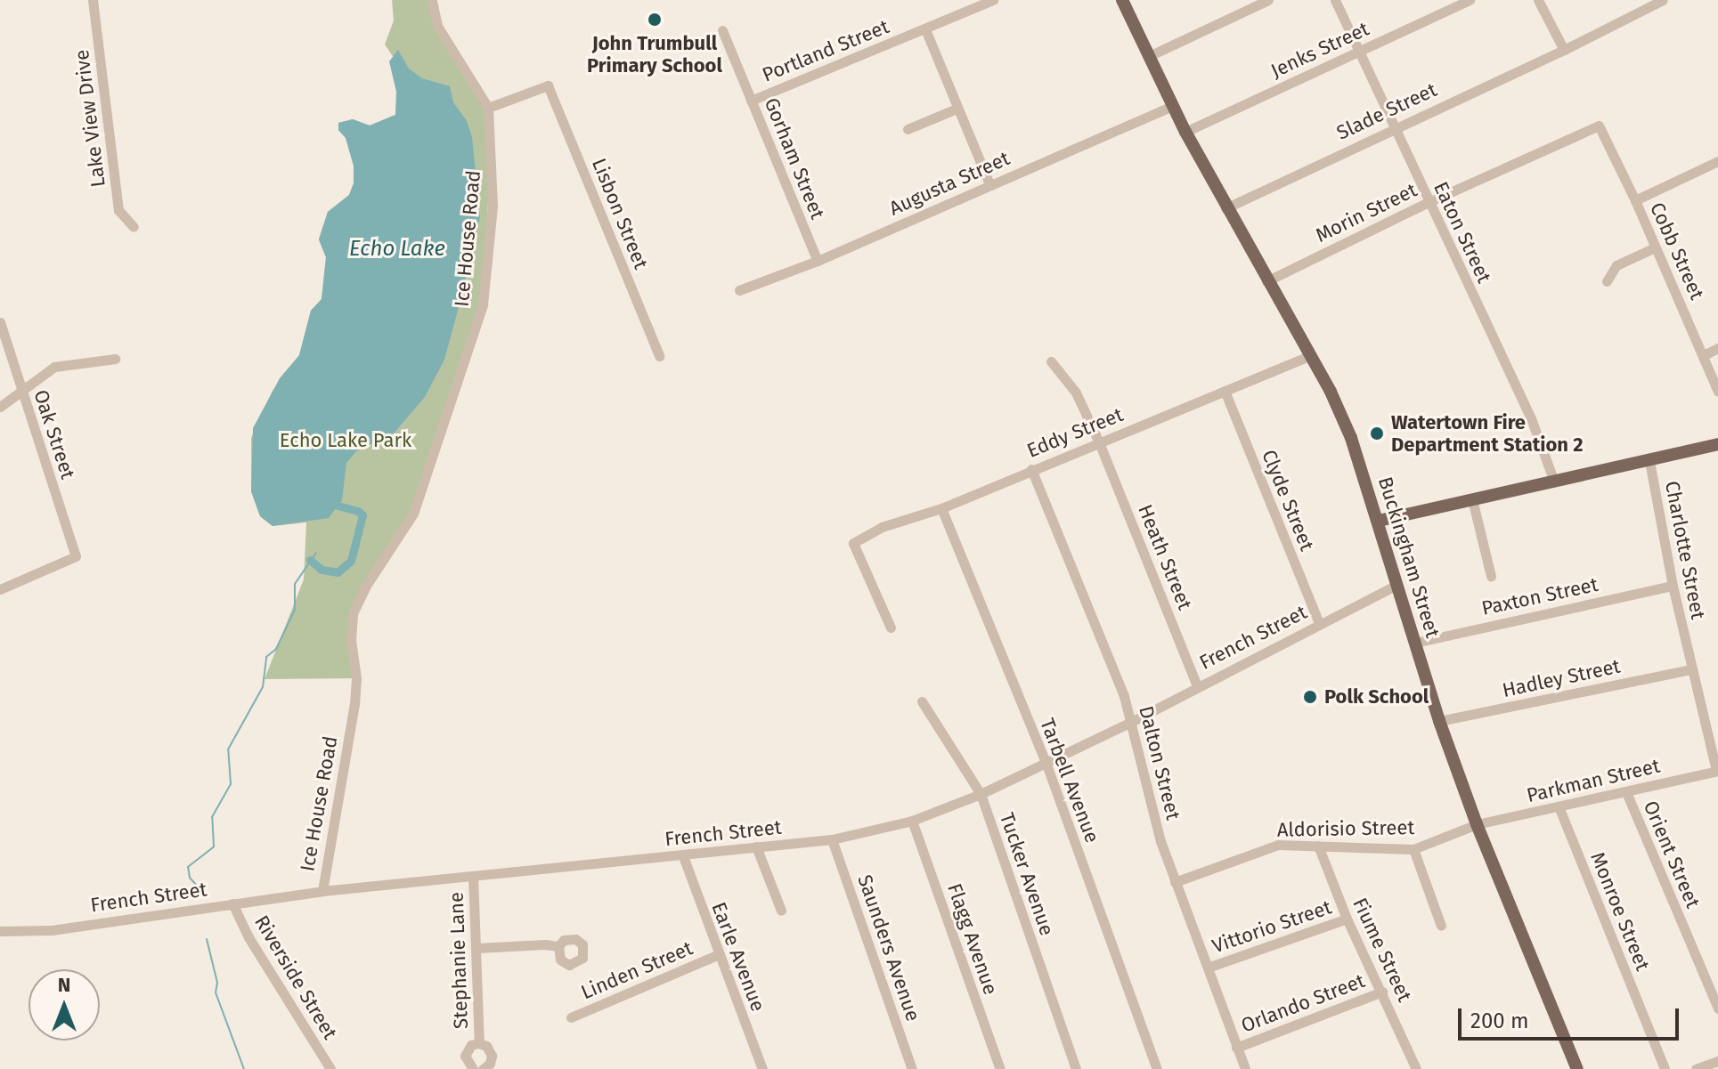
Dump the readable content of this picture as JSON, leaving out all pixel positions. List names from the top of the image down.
{
  "streets": {
    "main road": ["Buckingham Street"],
    "street": [
      "Jenks Street",
      "Portland Street",
      "Slade Street",
      "Lake View Drive",
      "Gorham Street",
      "Augusta Street",
      "Morin Street",
      "Lisbon Street",
      "Eaton Street",
      "Ice House Road",
      "Cobb Street",
      "Eddy Street",
      "Oak Street",
      "Clyde Street",
      "Charlotte Street",
      "Heath Street",
      "Paxton Street",
      "French Street",
      "Hadley Street",
      "Dalton Street",
      "Tarbell Avenue",
      "Parkman Street",
      "Aldorisio Street",
      "Orient Street",
      "Tucker Avenue",
      "Monroe Street",
      "Vittorio Street",
      "Flagg Avenue",
      "Saunders Avenue",
      "Fiume Street",
      "Earle Avenue",
      "Stephanie Lane",
      "Linden Street",
      "Riverside Street",
      "Orlando Street"
    ]
  },
  "crossings": [
    ["Jenks Street", "Eaton Street"],
    ["Jenks Street", "Buckingham Street"],
    ["Portland Street", "Gorham Street"],
    ["Slade Street", "Eaton Street"],
    ["Slade Street", "Buckingham Street"],
    ["Gorham Street", "Augusta Street"],
    ["Augusta Street", "Buckingham Street"],
    ["Morin Street", "Eaton Street"],
    ["Morin Street", "Cobb Street"],
    ["Morin Street", "Buckingham Street"],
    ["Lisbon Street", "Ice House Road"],
    ["Ice House Road", "French Street"],
    ["Eddy Street", "Clyde Street"],
    ["Eddy Street", "Heath Street"],
    ["Eddy Street", "Buckingham Street"],
    ["Eddy Street", "Dalton Street"],
    ["Eddy Street", "Tarbell Avenue"],
    ["Clyde Street", "French Street"],
    ["Charlotte Street", "Paxton Street"],
    ["Charlotte Street", "Hadley Street"],
    ["Charlotte Street", "Parkman Street"],
    ["Heath Street", "French Street"],
    ["Buckingham Street", "Paxton Street"],
    ["Buckingham Street", "French Street"],
    ["Buckingham Street", "Hadley Street"],
    ["Buckingham Street", "Parkman Street"],
    ["Buckingham Street", "Aldorisio Street"],
    ["French Street", "Dalton Street"],
    ["French Street", "Tarbell Avenue"],
    ["French Street", "Tucker Avenue"],
    ["French Street", "Flagg Avenue"],
    ["French Street", "Saunders Avenue"],
    ["French Street", "Earle Avenue"],
    ["French Street", "Stephanie Lane"],
    ["French Street", "Riverside Street"],
    ["Dalton Street", "Aldorisio Street"],
    ["Dalton Street", "Vittorio Street"],
    ["Dalton Street", "Orlando Street"],
    ["Parkman Street", "Aldorisio Street"],
    ["Parkman Street", "Orient Street"],
    ["Parkman Street", "Monroe Street"],
    ["Aldorisio Street", "Fiume Street"],
    ["Vittorio Street", "Fiume Street"],
    ["Fiume Street", "Orlando Street"],
    ["Earle Avenue", "Linden Street"]
  ],
  "water": ["Echo Lake"],
  "parks": ["Echo Lake Park"],
  "places": ["John Trumbull Primary School", "Watertown Fire Department Station 2", "Polk School"],
  "scale_bar": "200 m",
  "north": "top"
}
